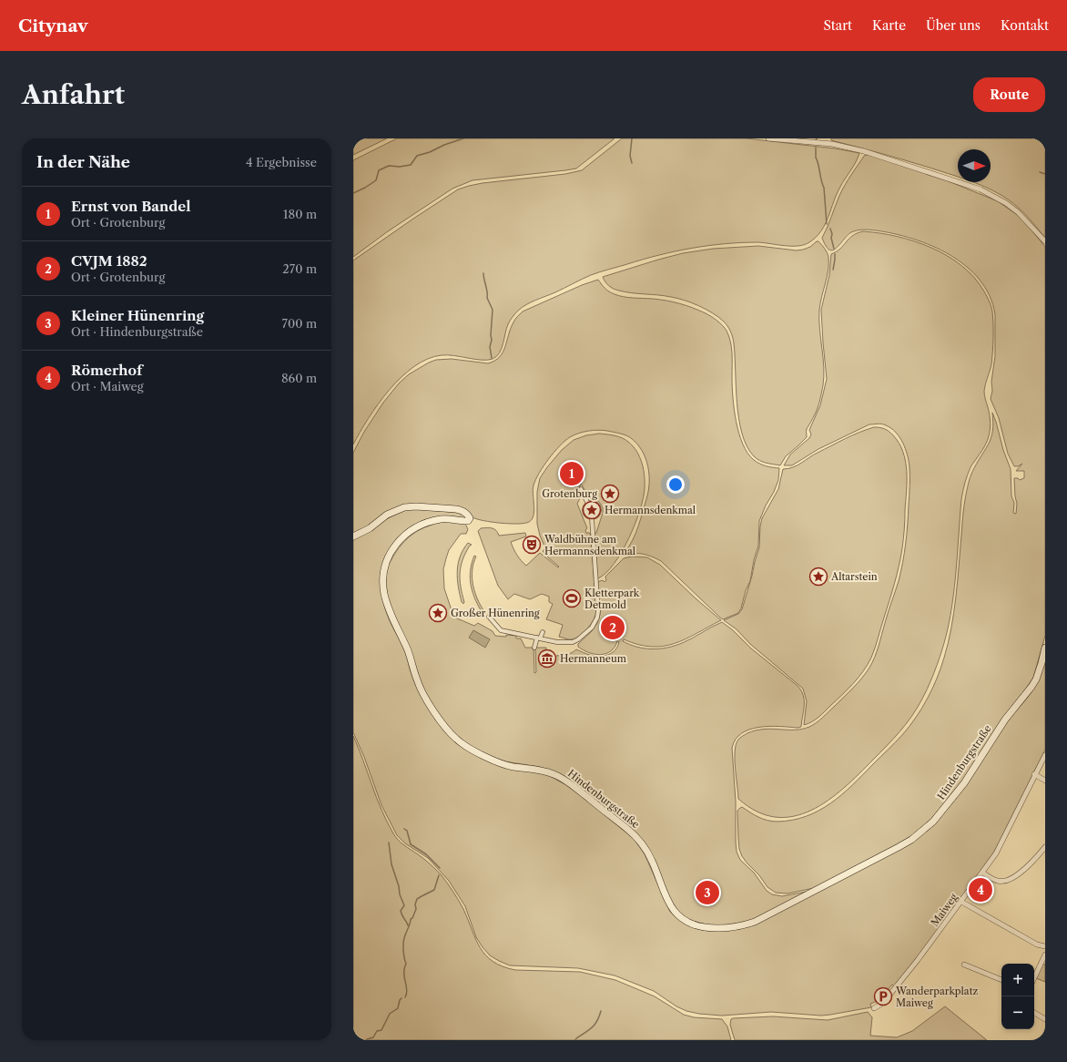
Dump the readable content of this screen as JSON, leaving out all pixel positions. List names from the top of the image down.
{
  "streets": {
    "main road": ["Hindenburgstraße"],
    "street": ["Maiweg"]
  },
  "places": {
    "place": [
      "Grotenburg",
      "Hermannsdenkmal",
      "Altarstein",
      "Großer Hünenring"
    ],
    "theatre": ["Waldbühne am Hermannsdenkmal"],
    "sports": ["Kletterpark Detmold"],
    "museum": ["Hermanneum"],
    "parking": ["Wanderparkplatz Maiweg"]
  },
  "north": "right",
  "page": {
    "header": "Citynav",
    "nav": [
      "Start",
      "Karte",
      "Über uns",
      "Kontakt"
    ],
    "buttons": "Route",
    "title": "Anfahrt",
    "heading": ["In der Nähe", "4 Ergebnisse"],
    "list": [
      {
        "mark": "1",
        "name": "Ernst von Bandel",
        "note": "Ort · Grotenburg",
        "value": "180 m"
      },
      {
        "mark": "2",
        "name": "CVJM 1882",
        "note": "Ort · Grotenburg",
        "value": "270 m"
      },
      {
        "mark": "3",
        "name": "Kleiner Hünenring",
        "note": "Ort · Hindenburgstraße",
        "value": "700 m"
      },
      {
        "mark": "4",
        "name": "Römerhof",
        "note": "Ort · Maiweg",
        "value": "860 m"
      }
    ],
    "pins": [
      "1",
      "2",
      "4",
      "3"
    ],
    "map_buttons": ["+", "−"]
  }
}
